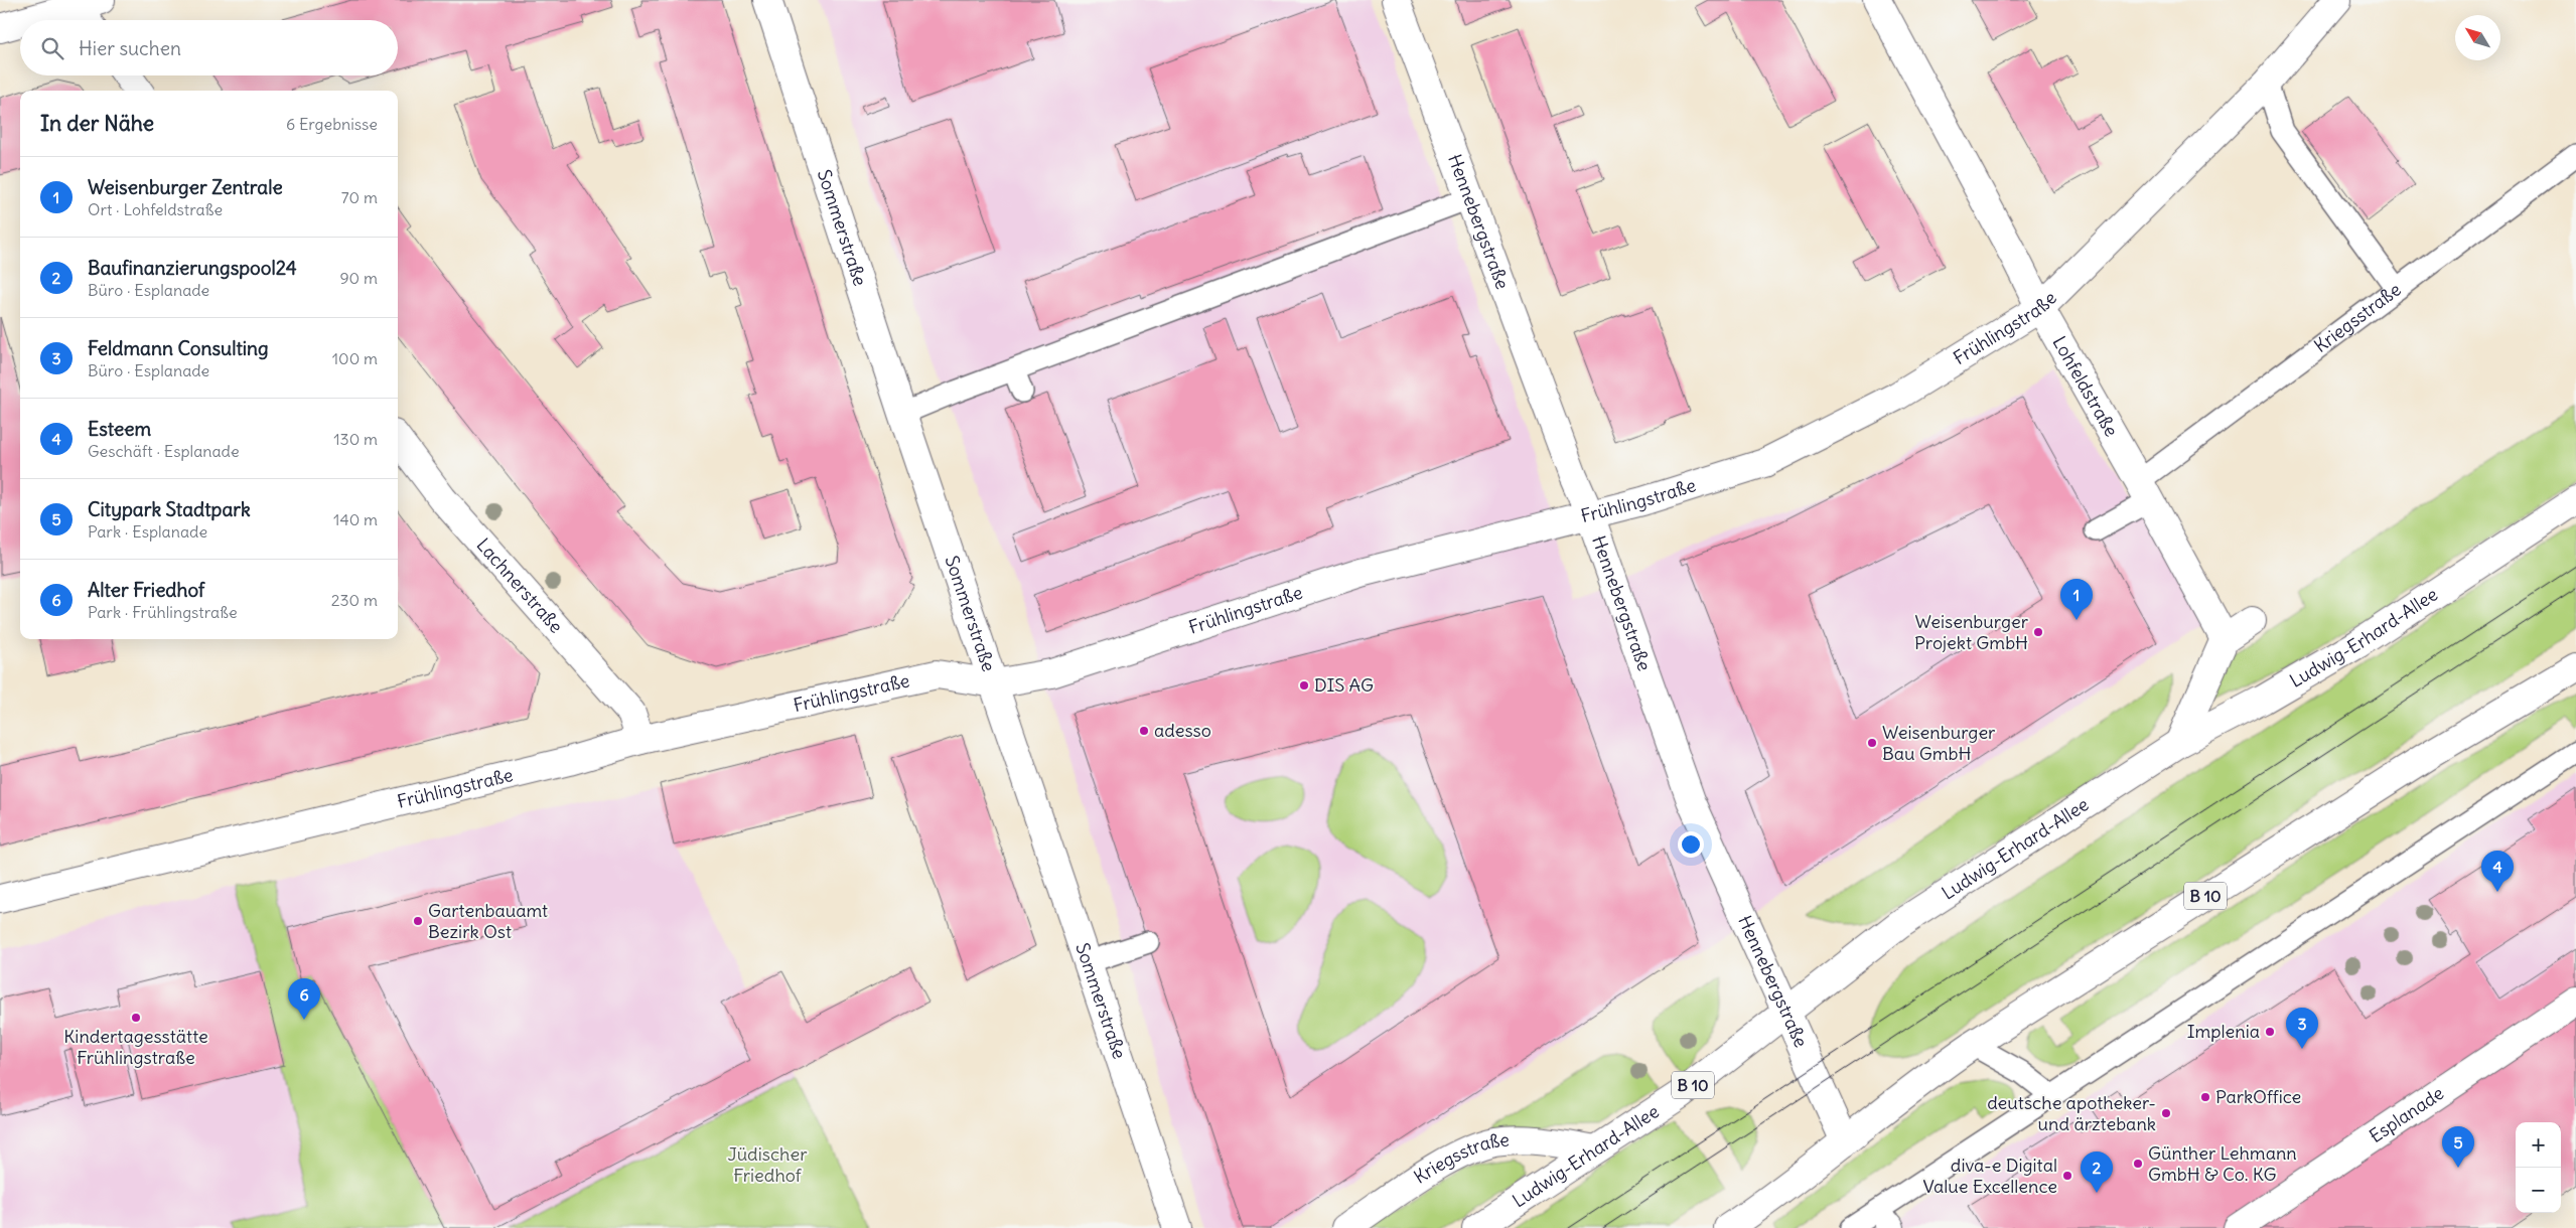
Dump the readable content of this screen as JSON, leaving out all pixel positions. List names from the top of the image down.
{
  "streets": {
    "street": [
      "Hennebergstraße",
      "Sommerstraße",
      "Kriegsstraße",
      "Frühlingstraße",
      "Lohfeldstraße",
      "Lachnerstraße",
      "Ludwig-Erhard-Allee",
      "B 10",
      "Esplanade"
    ]
  },
  "crossings": [
    ["Hennebergstraße", "Frühlingstraße"],
    ["Hennebergstraße", "Ludwig-Erhard-Allee"],
    ["Hennebergstraße", "B 10"],
    ["Sommerstraße", "Frühlingstraße"],
    ["Kriegsstraße", "Lohfeldstraße"],
    ["Kriegsstraße", "Ludwig-Erhard-Allee"],
    ["Frühlingstraße", "Lohfeldstraße"],
    ["Frühlingstraße", "Lachnerstraße"]
  ],
  "parks": ["Jüdischer Friedhof"],
  "places": [
    "Weisenburger Projekt GmbH",
    "DIS AG",
    "adesso",
    "Weisenburger Bau GmbH",
    "Gartenbauamt Bezirk Ost",
    "Kindertagesstätte Frühlingstraße",
    "Implenia",
    "ParkOffice",
    "deutsche apotheker- und ärztebank",
    "Günther Lehmann GmbH & Co. KG",
    "diva-e Digital Value Excellence"
  ],
  "north": "top left",
  "page": {
    "search": "Hier suchen",
    "heading": ["In der Nähe", "6 Ergebnisse"],
    "list": [
      {
        "mark": "1",
        "name": "Weisenburger Zentrale",
        "note": "Ort · Lohfeldstraße",
        "value": "70 m"
      },
      {
        "mark": "2",
        "name": "Baufinanzierungspool24",
        "note": "Büro · Esplanade",
        "value": "90 m"
      },
      {
        "mark": "3",
        "name": "Feldmann Consulting",
        "note": "Büro · Esplanade",
        "value": "100 m"
      },
      {
        "mark": "4",
        "name": "Esteem",
        "note": "Geschäft · Esplanade",
        "value": "130 m"
      },
      {
        "mark": "5",
        "name": "Citypark Stadtpark",
        "note": "Park · Esplanade",
        "value": "140 m"
      },
      {
        "mark": "6",
        "name": "Alter Friedhof",
        "note": "Park · Frühlingstraße",
        "value": "230 m"
      }
    ],
    "pins": [
      "1",
      "4",
      "6",
      "3",
      "5",
      "2"
    ],
    "map_buttons": ["+", "−"]
  }
}
